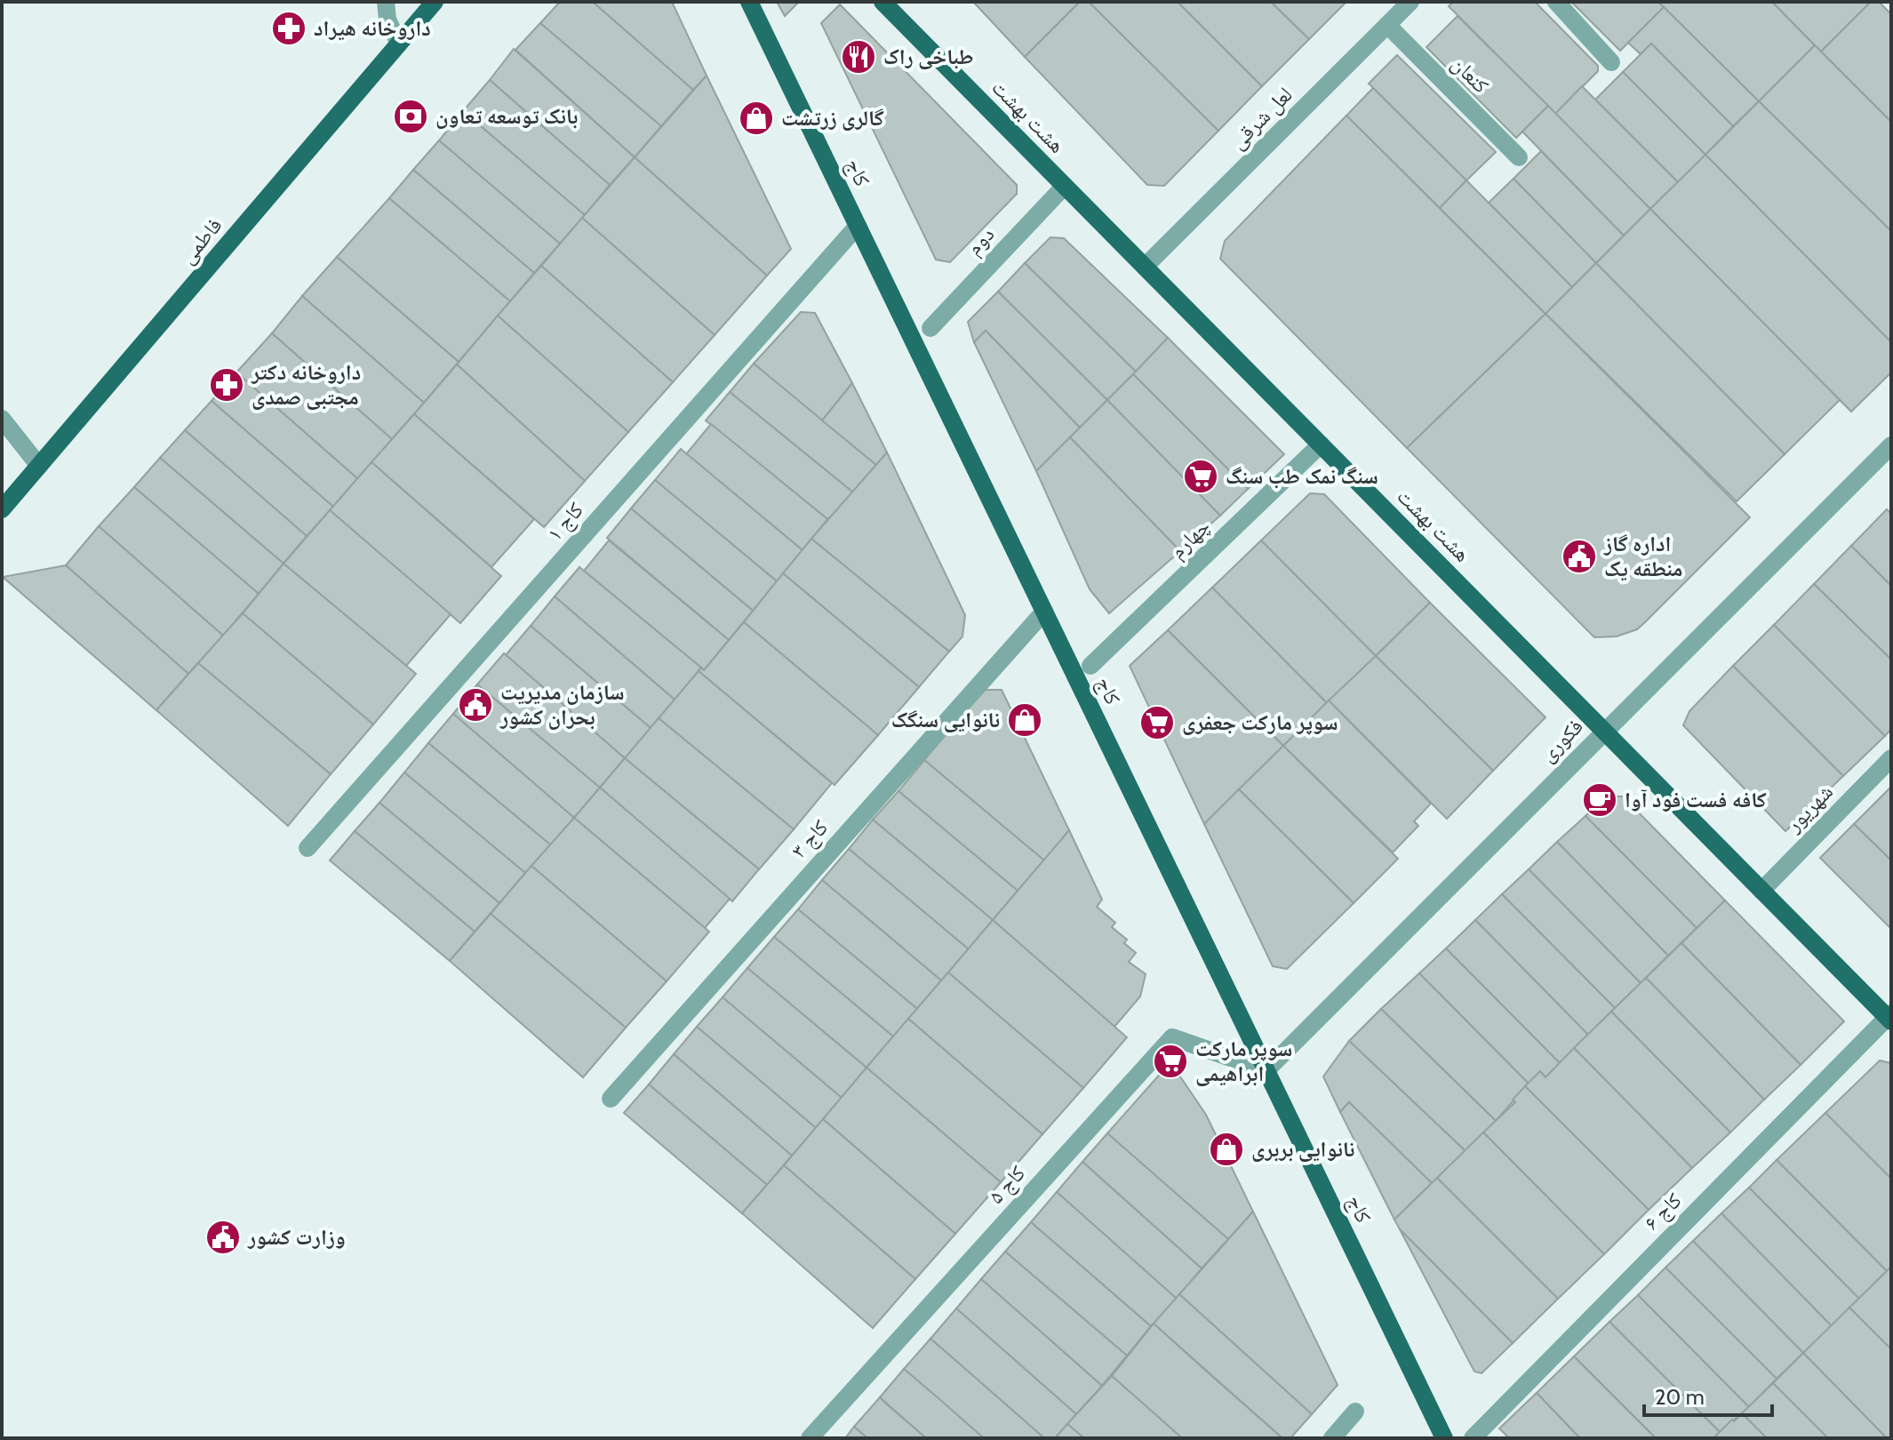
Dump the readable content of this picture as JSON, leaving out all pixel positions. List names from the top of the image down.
{
  "streets": {
    "main road": ["هشت بهشت", "کاج", "فاطمی"],
    "street": [
      "کنعان",
      "لعل شرقی",
      "دوم",
      "کاج ۱",
      "چهارم",
      "فکوری",
      "شهریور",
      "کاج ۳",
      "کاج ۵",
      "کاج ۶"
    ]
  },
  "crossings": [
    ["کنعان", "لعل شرقی"],
    ["هشت بهشت", "لعل شرقی"],
    ["هشت بهشت", "دوم"],
    ["هشت بهشت", "چهارم"],
    ["هشت بهشت", "فکوری"],
    ["هشت بهشت", "شهریور"],
    ["هشت بهشت", "کاج ۶"],
    ["کاج", "کاج ۱"],
    ["کاج", "فکوری"],
    ["کاج", "کاج ۳"],
    ["کاج", "کاج ۵"],
    ["فکوری", "کاج ۵"]
  ],
  "places": {
    "pharmacy": ["داروخانه هیراد", "داروخانه دکتر مجتبی صمدی"],
    "restaurant": ["طباخی راک"],
    "bank": ["بانک توسعه تعاون"],
    "shop": ["گالری زرتشت", "نانوایی سنگک", "نانوایی بربری"],
    "supermarket": ["سنگ نمک طب سنگ", "سوپر مارکت جعفری", "سوپر مارکت ابراهیمی"],
    "public building": ["اداره گاز منطقه یک", "سازمان مدیریت بحران کشور", "وزارت کشور"],
    "cafe": ["کافه فست فود آوا"]
  },
  "scale_bar": "20 m"
}
